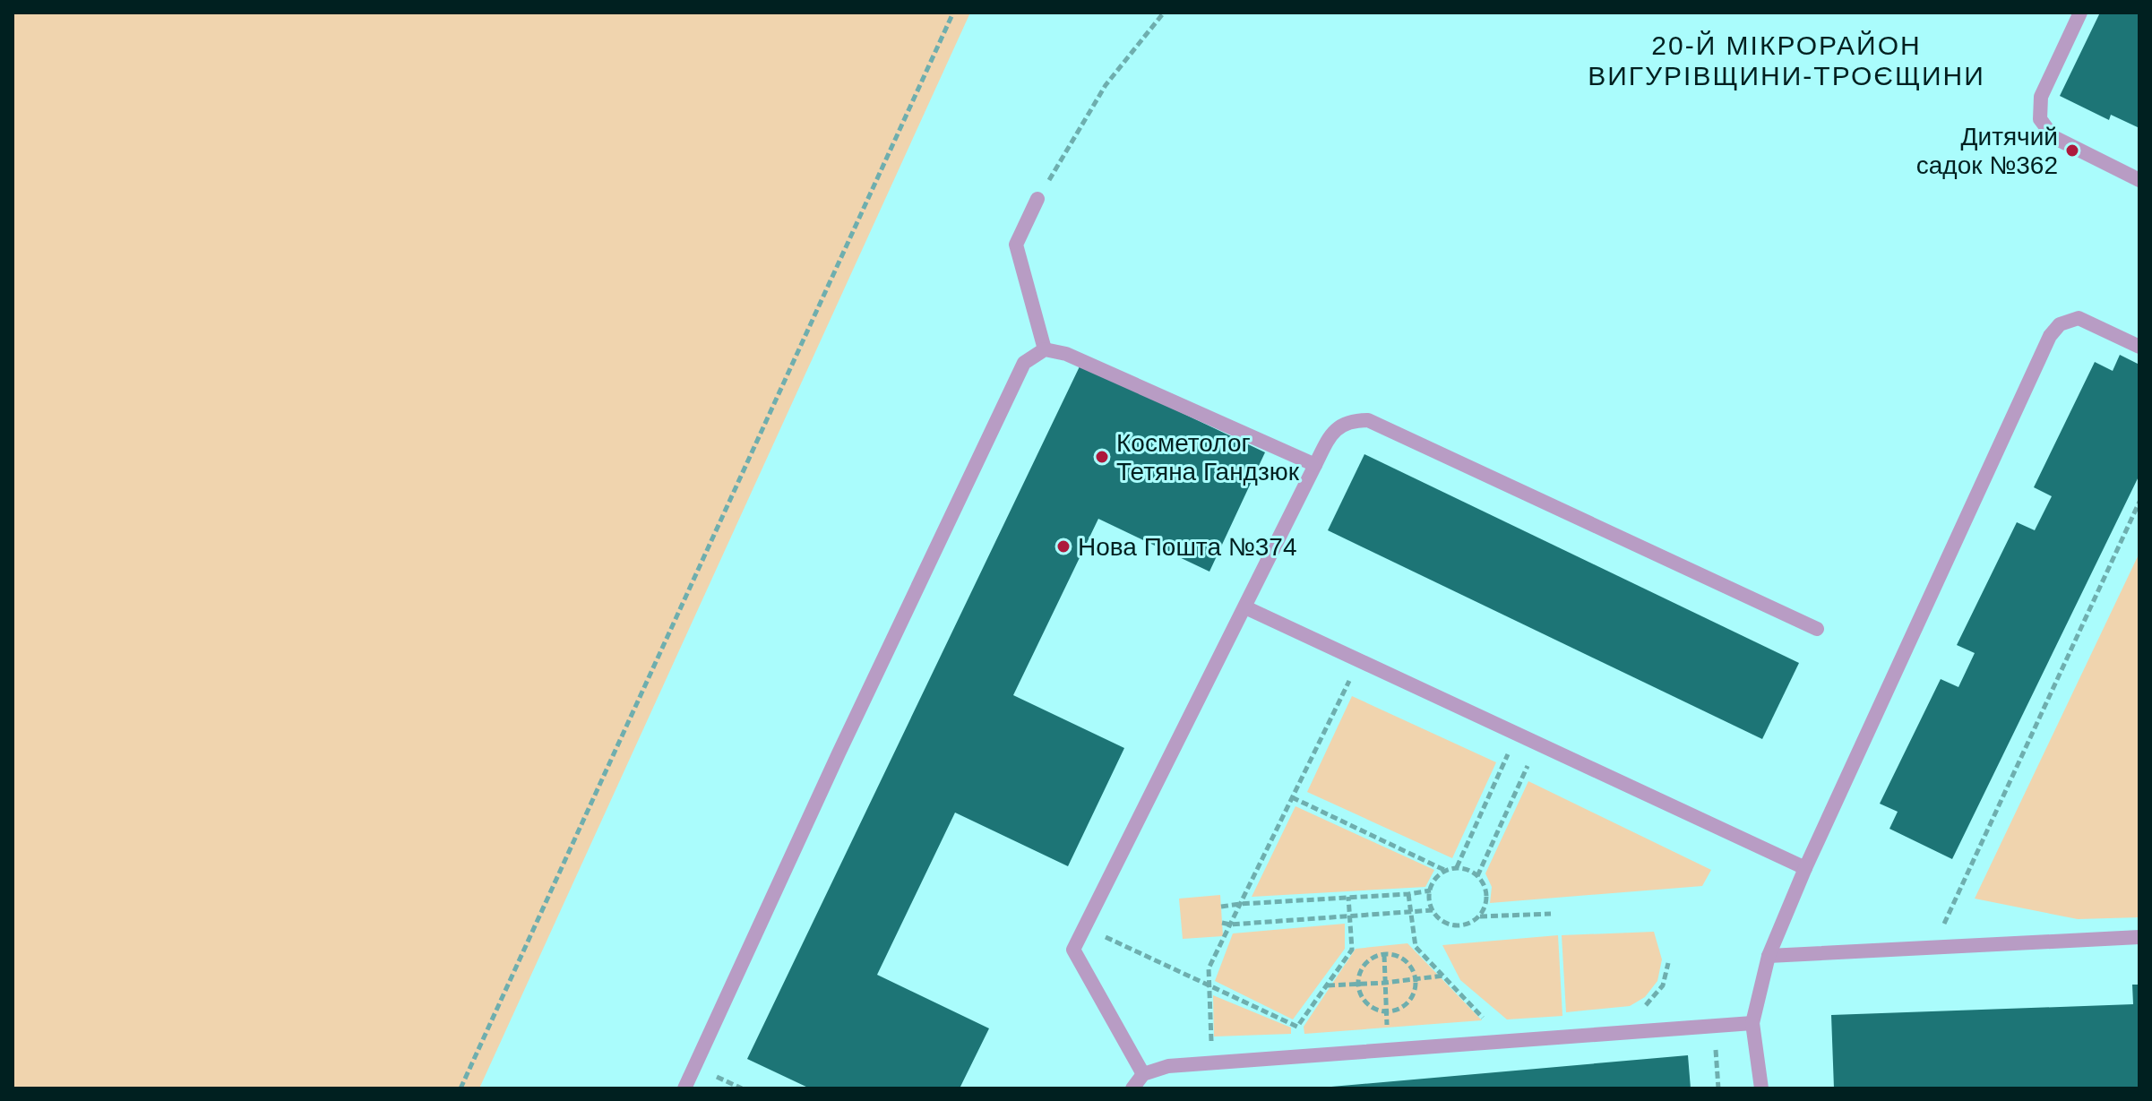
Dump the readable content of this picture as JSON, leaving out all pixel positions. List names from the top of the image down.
{
  "districts": ["20-Й МІКРОРАЙОН ВИГУРІВЩИНИ-ТРОЄЩИНИ"],
  "places": ["Дитячий садок №362", "Косметолог Тетяна Гандзюк", "Нова Пошта №374"]
}
